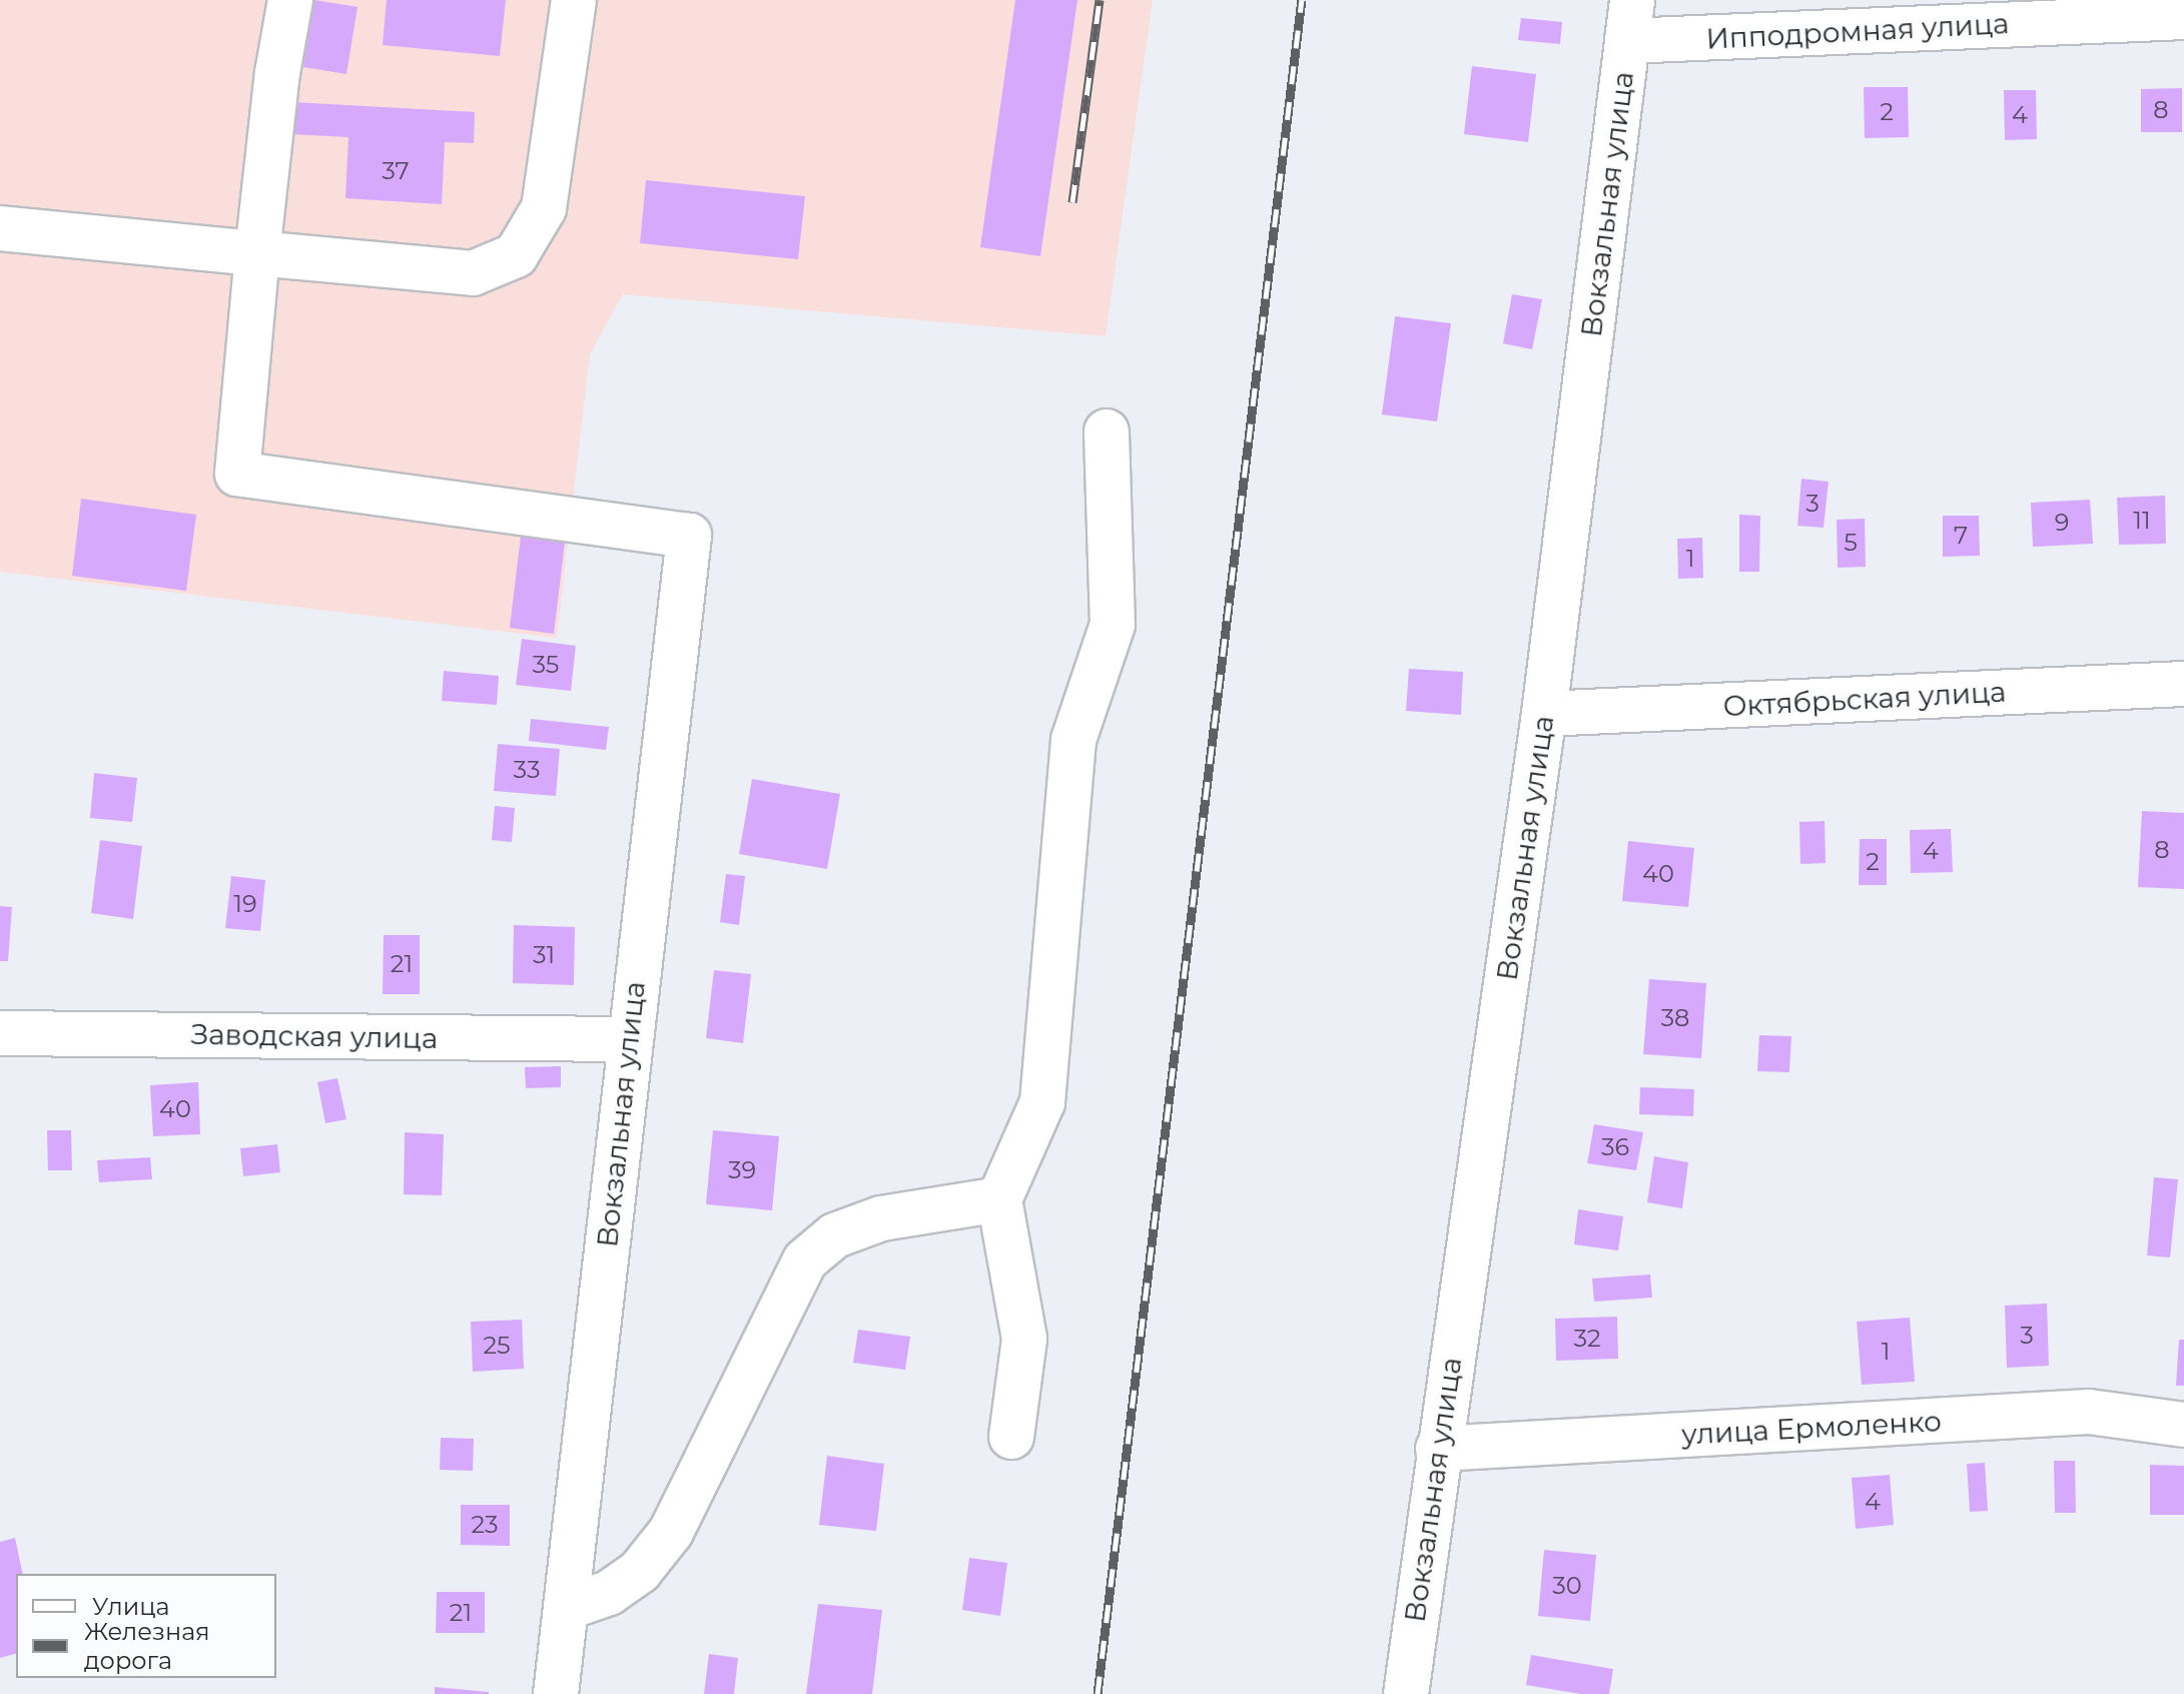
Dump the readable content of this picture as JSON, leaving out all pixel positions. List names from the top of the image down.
{
  "streets": {
    "street": [
      "Ипподромная улица",
      "Вокзальная улица",
      "Октябрьская улица",
      "Заводская улица",
      "улица Ермоленко"
    ]
  },
  "crossings": [
    ["Ипподромная улица", "Вокзальная улица"],
    ["Вокзальная улица", "Октябрьская улица"],
    ["Вокзальная улица", "Заводская улица"],
    ["Вокзальная улица", "улица Ермоленко"]
  ],
  "house_numbers": [
    "8",
    "2",
    "4",
    "37",
    "3",
    "11",
    "9",
    "7",
    "5",
    "1",
    "35",
    "33",
    "8",
    "4",
    "2",
    "40",
    "19",
    "31",
    "21",
    "38",
    "40",
    "36",
    "39",
    "3",
    "32",
    "25",
    "1",
    "4",
    "23",
    "30",
    "21"
  ],
  "legend": ["Улица", "Железная дорога"]
}
